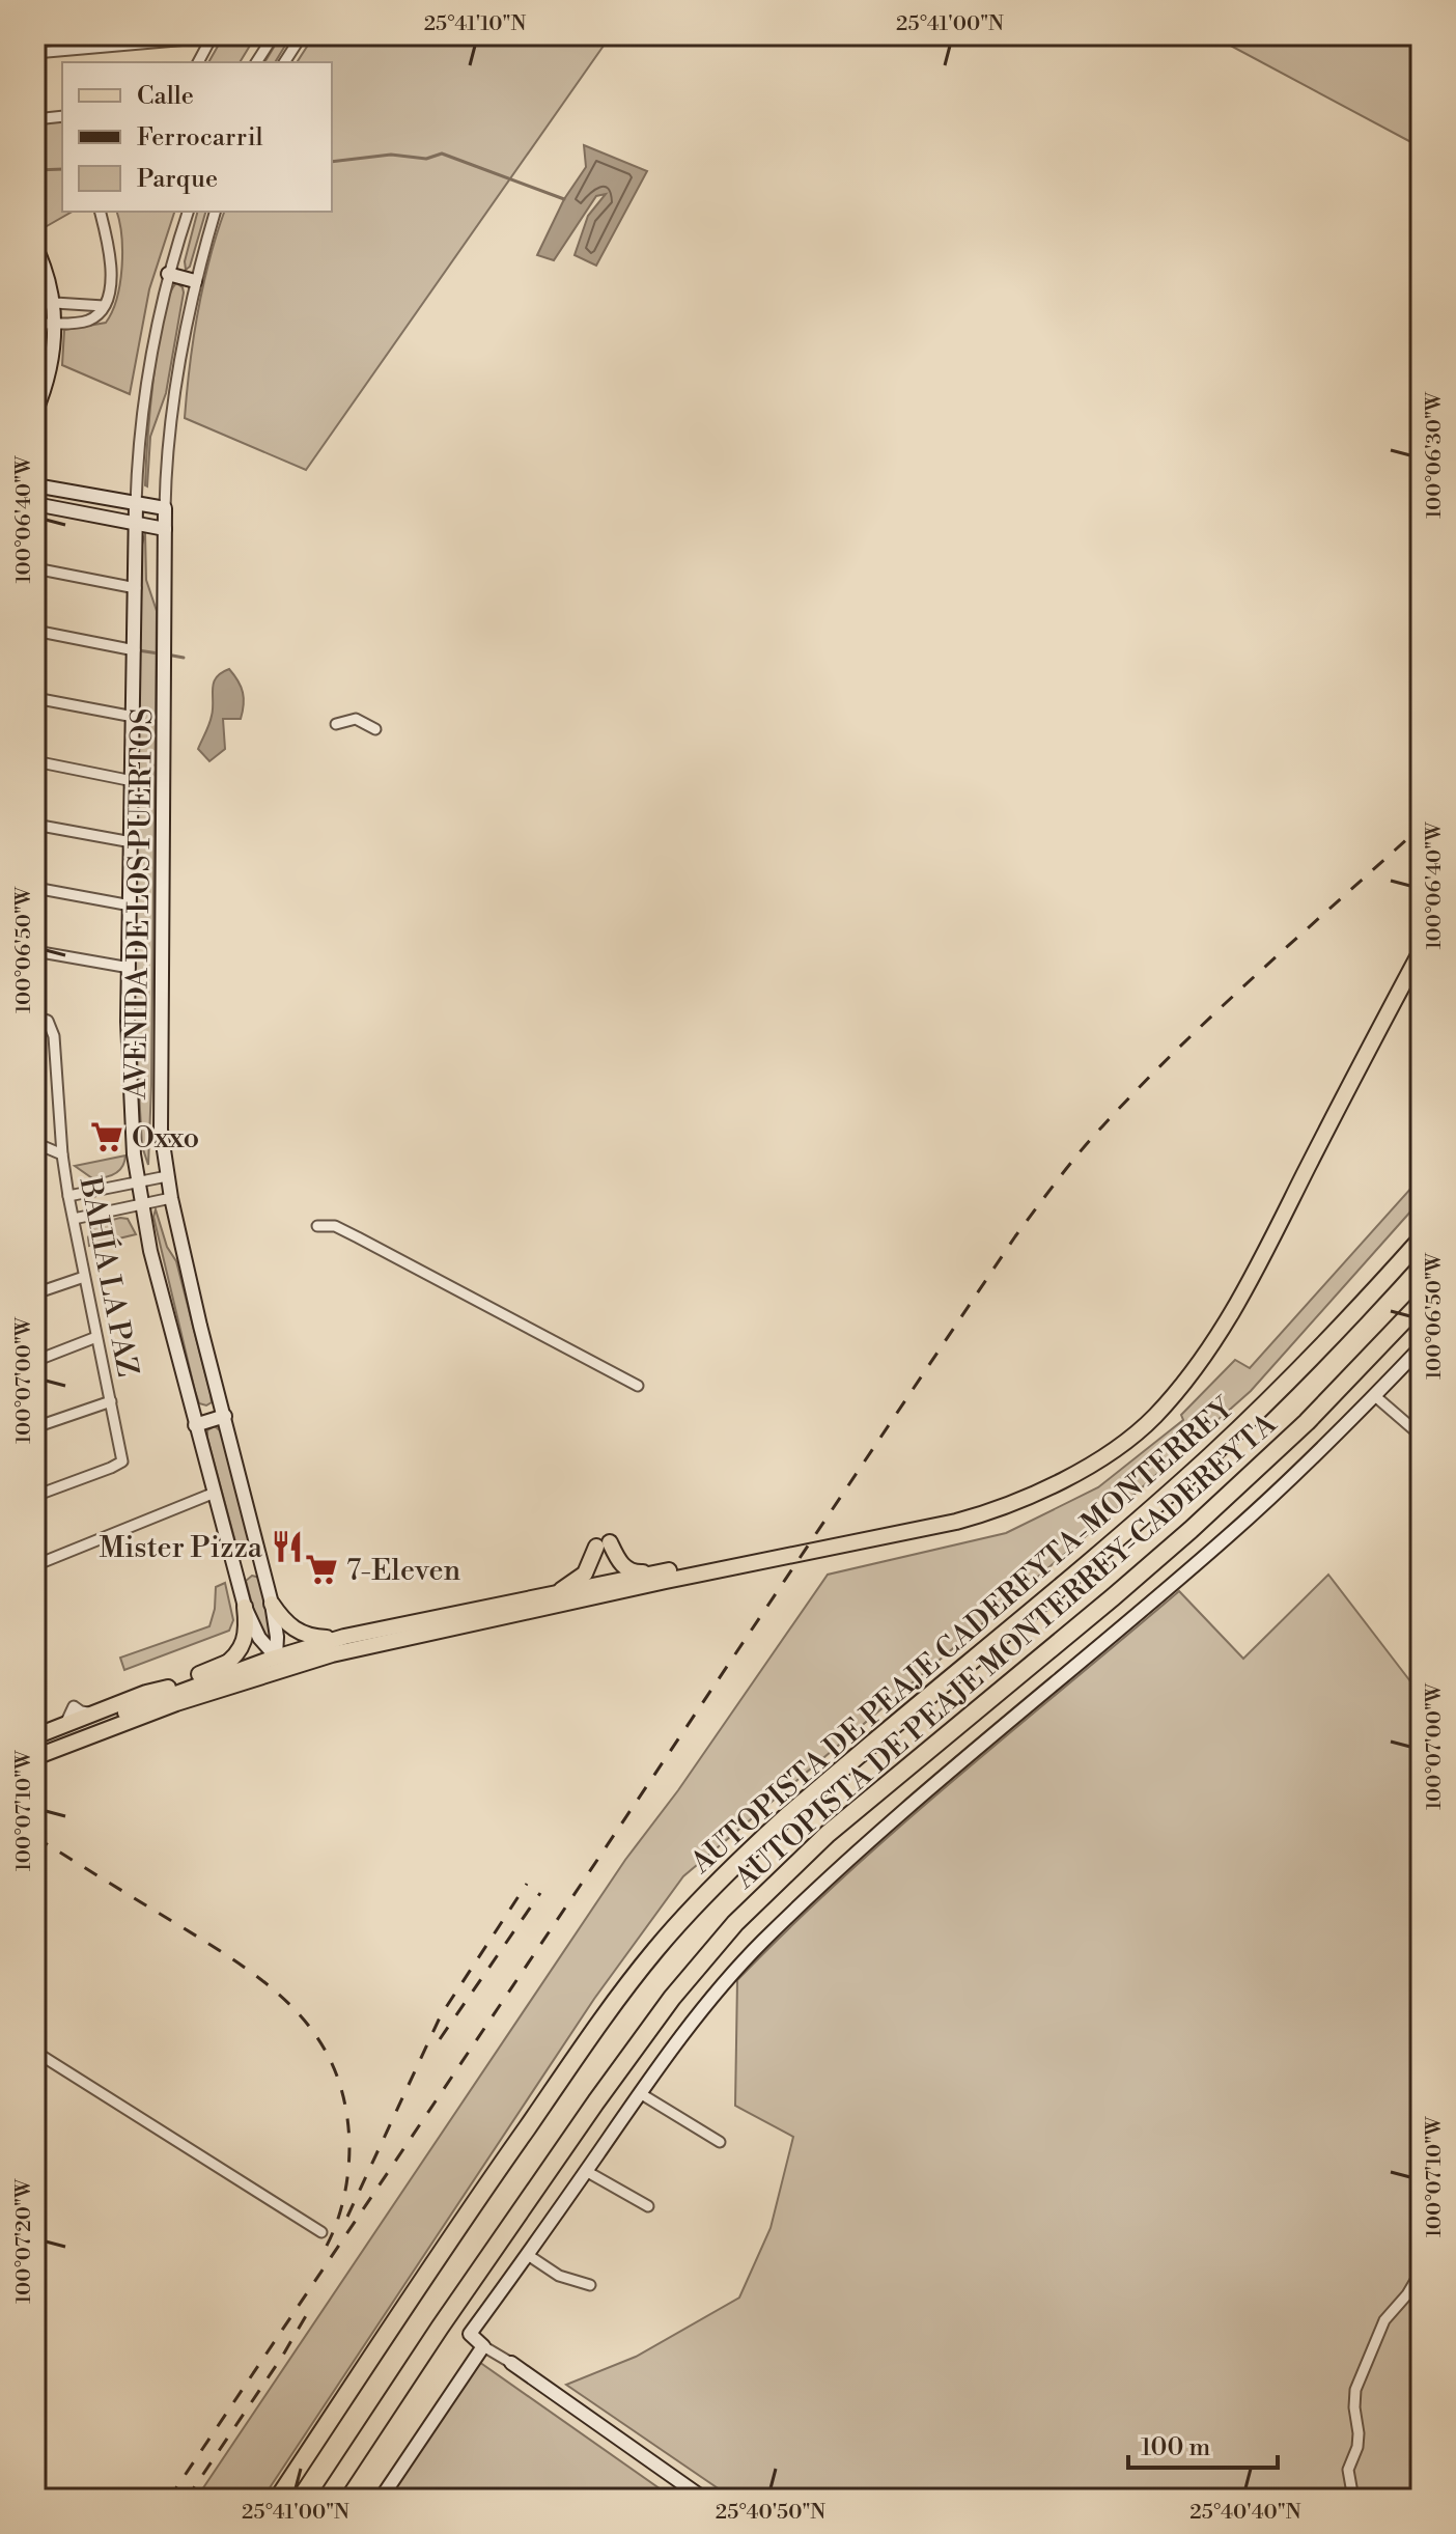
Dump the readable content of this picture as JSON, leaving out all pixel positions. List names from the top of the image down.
{
  "streets": {
    "highway": ["AUTOPISTA DE PEAJE CADEREYTA-MONTERREY", "AUTOPISTA DE PEAJE MONTERREY-CADEREYTA"],
    "street": ["AVENIDA DE LOS PUERTOS", "BAHÍA LA PAZ"]
  },
  "places": {
    "supermarket": ["Oxxo", "7-Eleven"],
    "restaurant": ["Mister Pizza"]
  },
  "legend": ["Calle", "Ferrocarril", "Parque"],
  "scale_bar": "100 m",
  "coordinates": [
    "25°41'10\"N",
    "25°41'00\"N",
    "100°06'30\"W",
    "100°06'40\"W",
    "100°06'50\"W",
    "100°07'00\"W",
    "100°07'10\"W",
    "100°07'20\"W",
    "25°40'50\"N",
    "25°40'40\"N"
  ]
}
